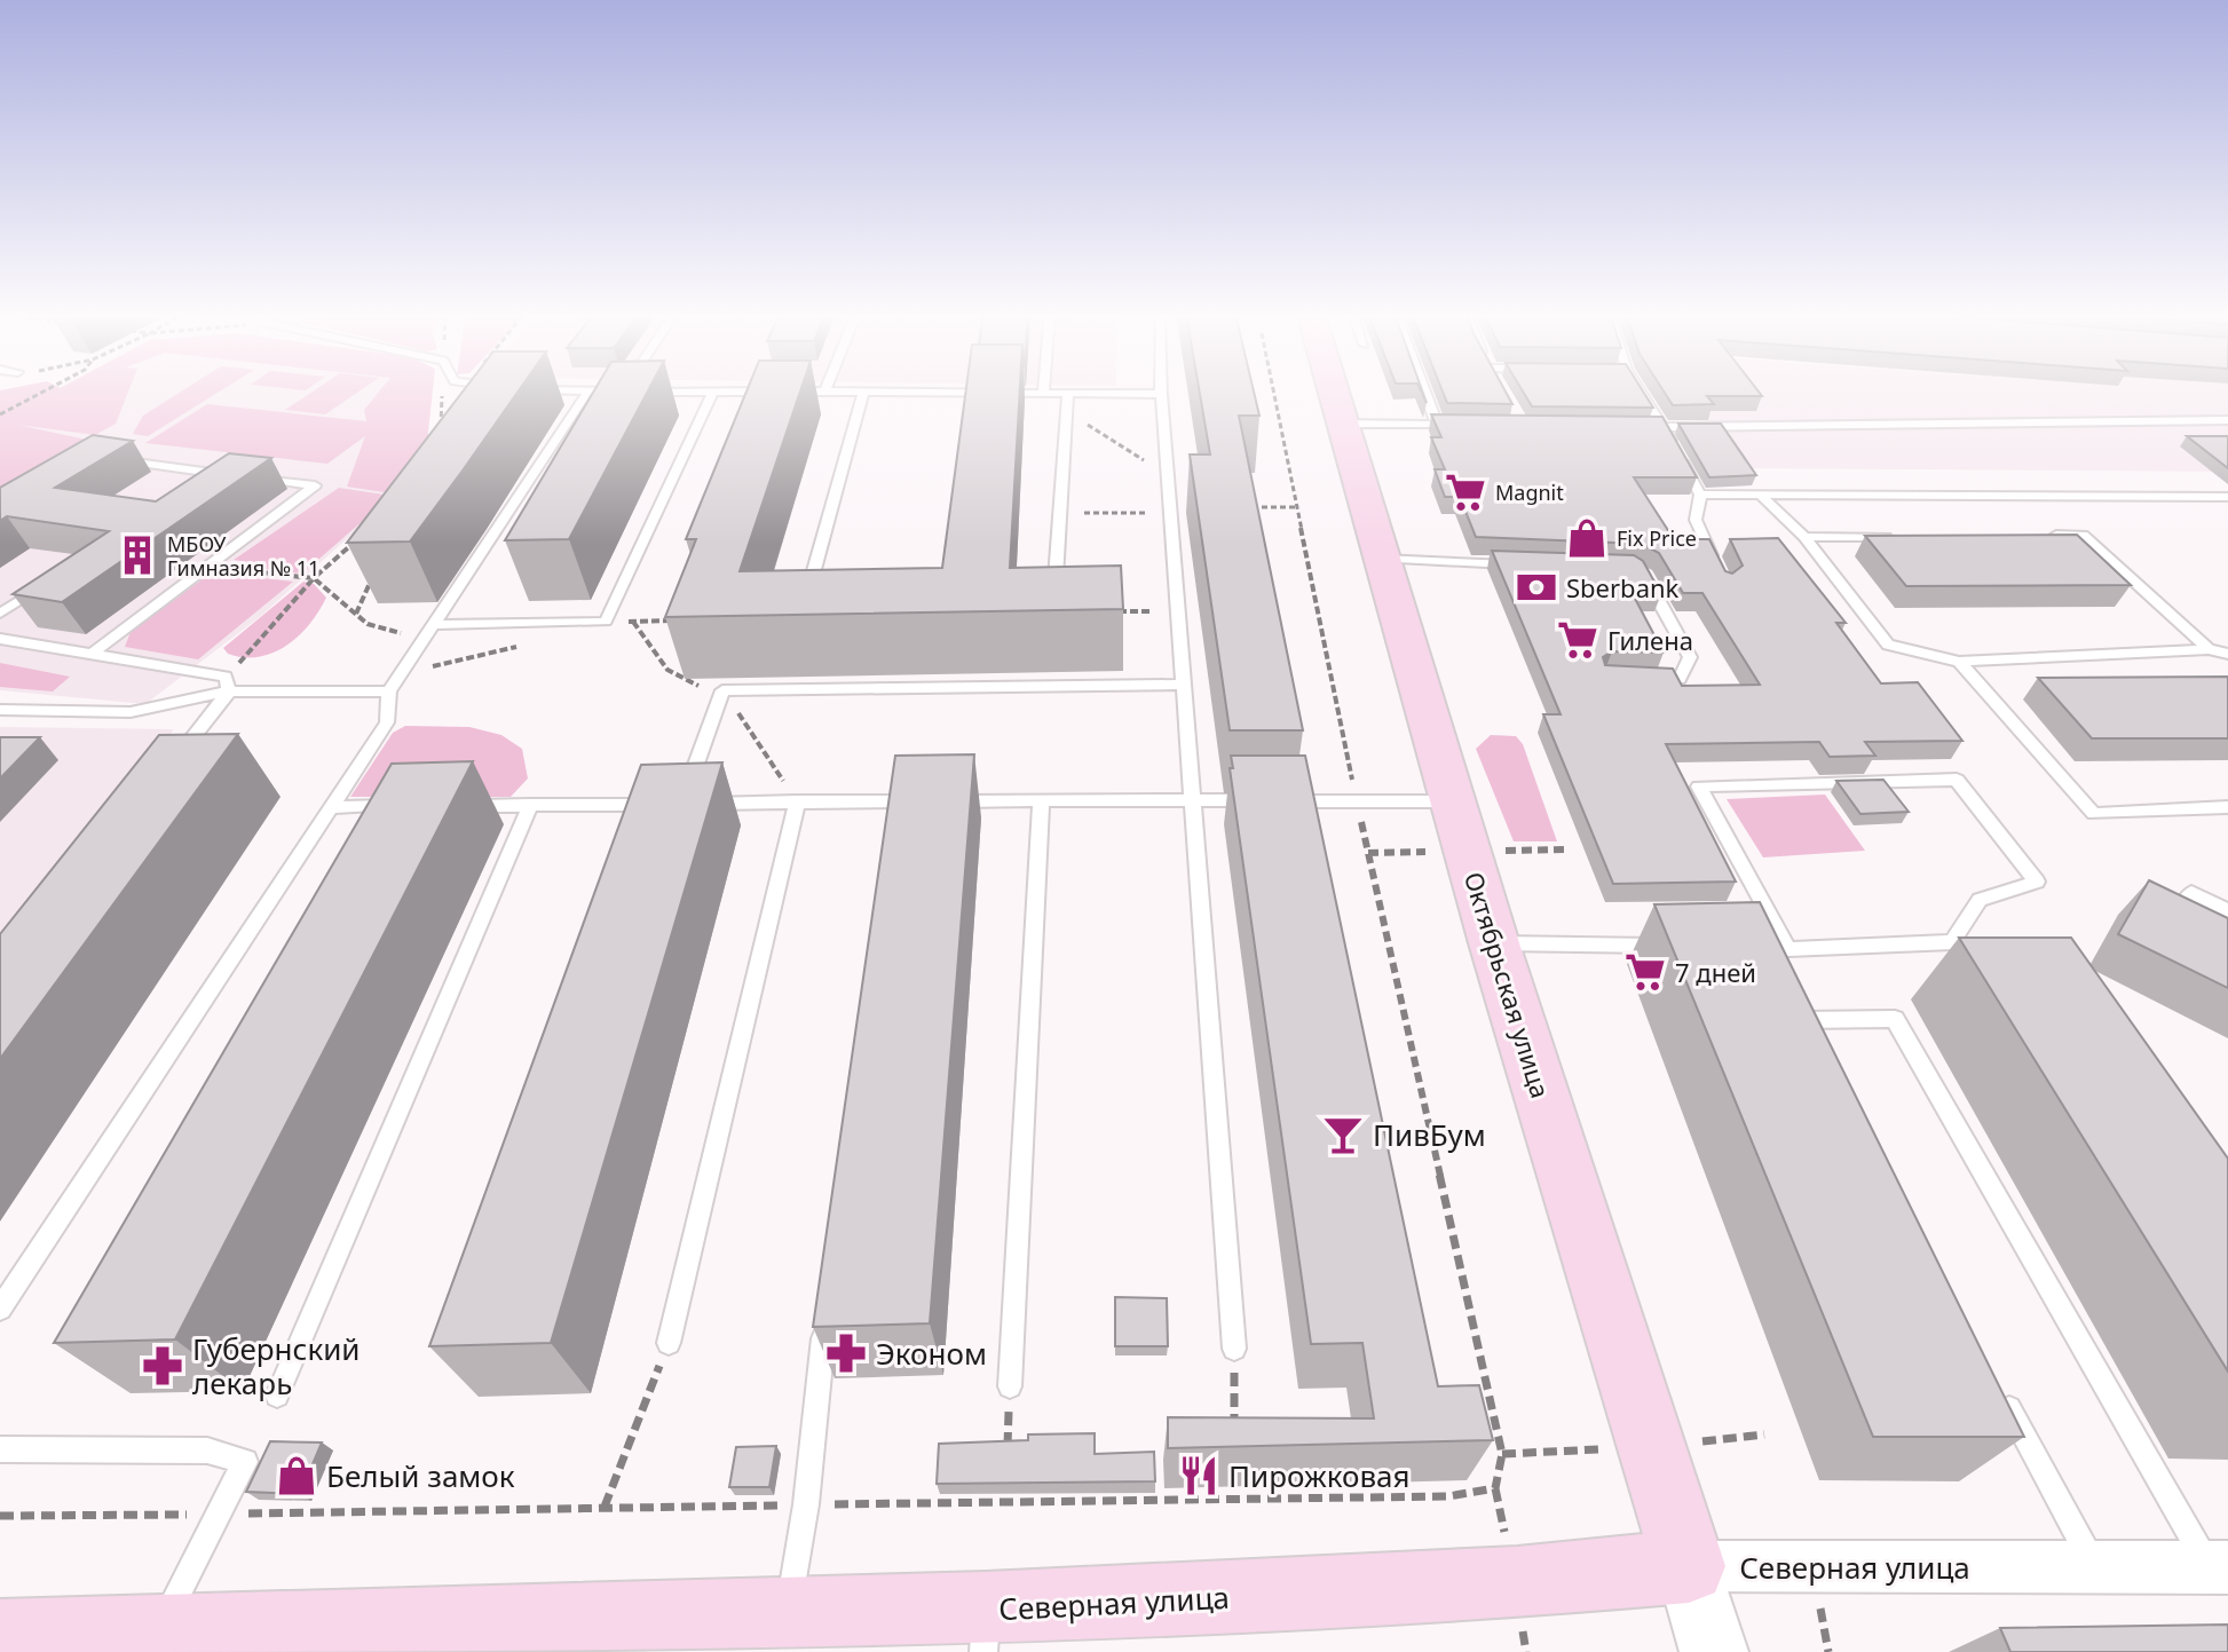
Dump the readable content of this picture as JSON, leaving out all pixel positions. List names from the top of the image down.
{
  "streets": {
    "main road": ["Октябрьская улица", "Северная улица"]
  },
  "crossings": [
    ["Октябрьская улица", "Северная улица"]
  ],
  "places": {
    "supermarket": ["Magnit", "Гилена", "7 дней"],
    "shop": ["Fix Price", "Белый замок"],
    "building": ["МБОУ Гимназия № 11"],
    "bank": ["Sberbank"],
    "bar": ["ПивБум"],
    "pharmacy": ["Эконом", "Губернский лекарь"],
    "restaurant": ["Пирожковая"]
  }
}
